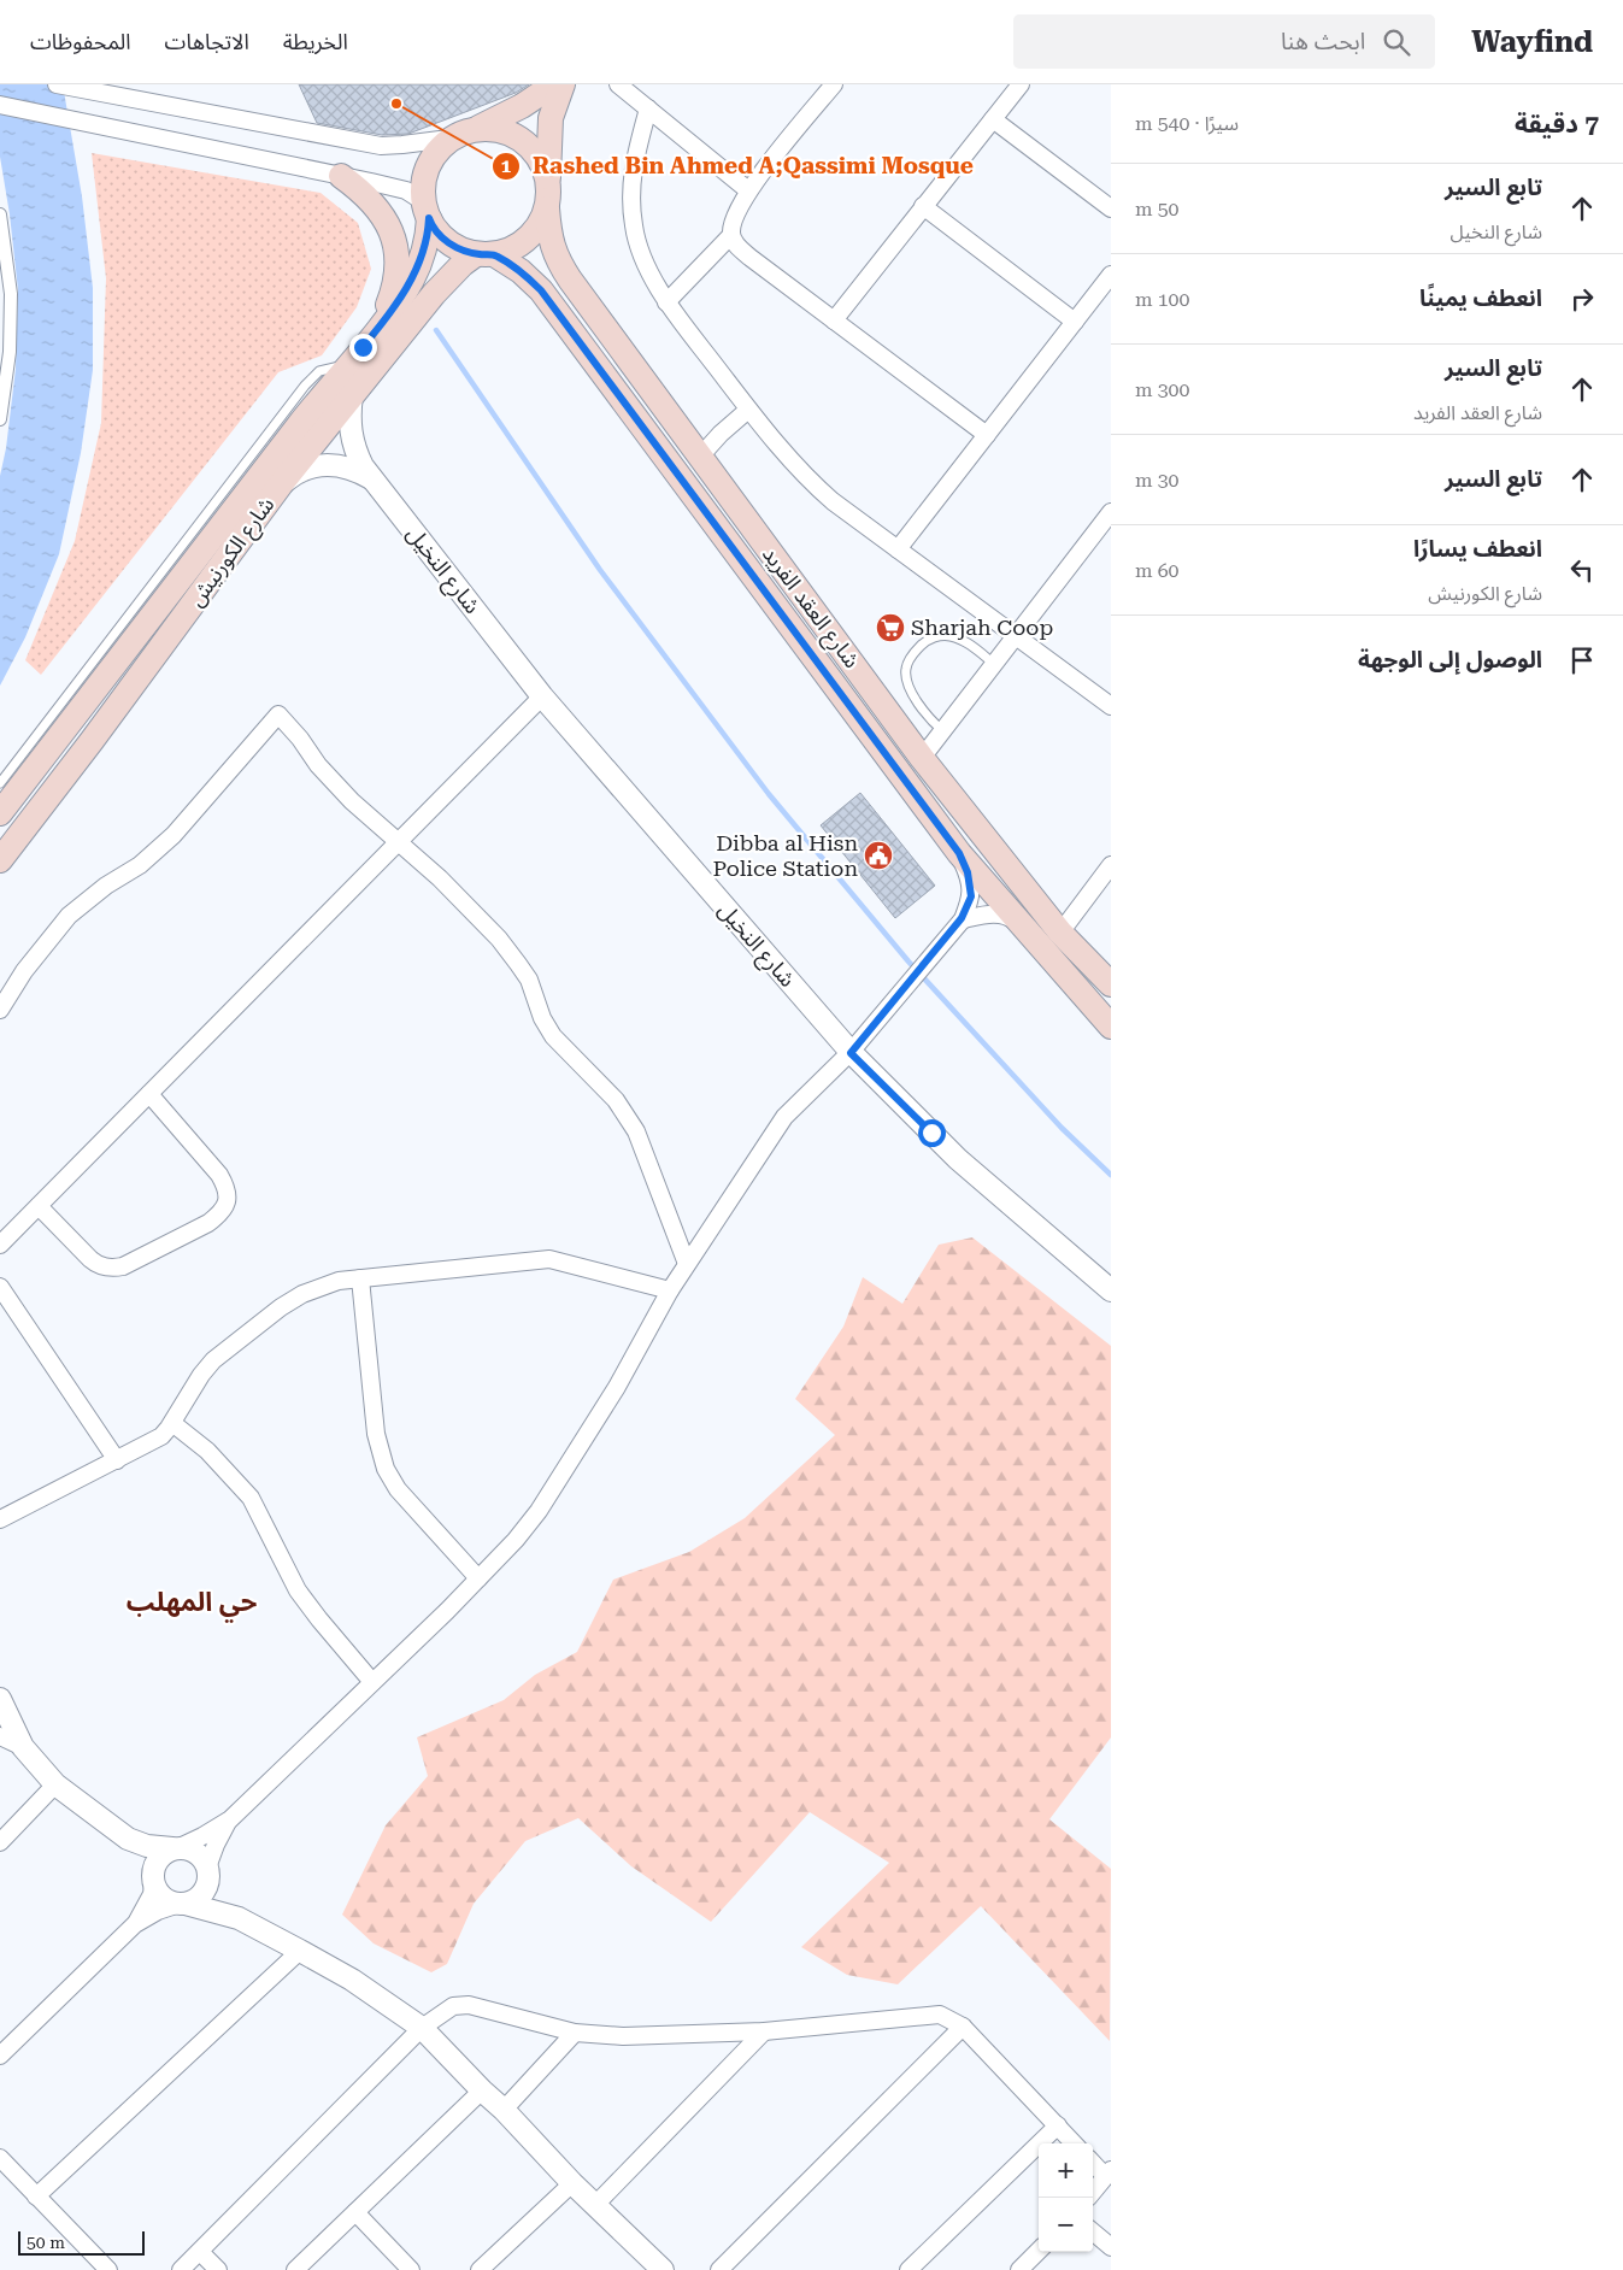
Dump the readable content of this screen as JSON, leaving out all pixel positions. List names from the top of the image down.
{
  "streets": {
    "main road": ["شارع الكورنيش", "شارع العقد الفريد"],
    "street": ["شارع النخيل"]
  },
  "crossings": [
    ["شارع الكورنيش", "شارع النخيل"],
    ["شارع الكورنيش", "شارع العقد الفريد"]
  ],
  "districts": ["حي المهلب"],
  "places": {
    "other": ["Rashed Bin Ahmed A;Qassimi Mosque"],
    "supermarket": ["Sharjah Coop"],
    "public building": ["Dibba al Hisn Police Station"]
  },
  "scale_bar": "50 m",
  "page": {
    "header": "Wayfind",
    "search": "ابحث هنا",
    "nav": ["الخريطة", "الاتجاهات", "المحفوظات"],
    "heading": ["7 دقيقة", "سيرًا · 540 m"],
    "list": [
      ["تابع السير", "شارع النخيل", "50 m"],
      ["انعطف يمينًا", "100 m"],
      ["تابع السير", "شارع العقد الفريد", "300 m"],
      ["تابع السير", "30 m"],
      ["انعطف يسارًا", "شارع الكورنيش", "60 m"],
      "الوصول إلى الوجهة"
    ],
    "map_buttons": ["+", "−"],
    "scale": "50 m"
  }
}
